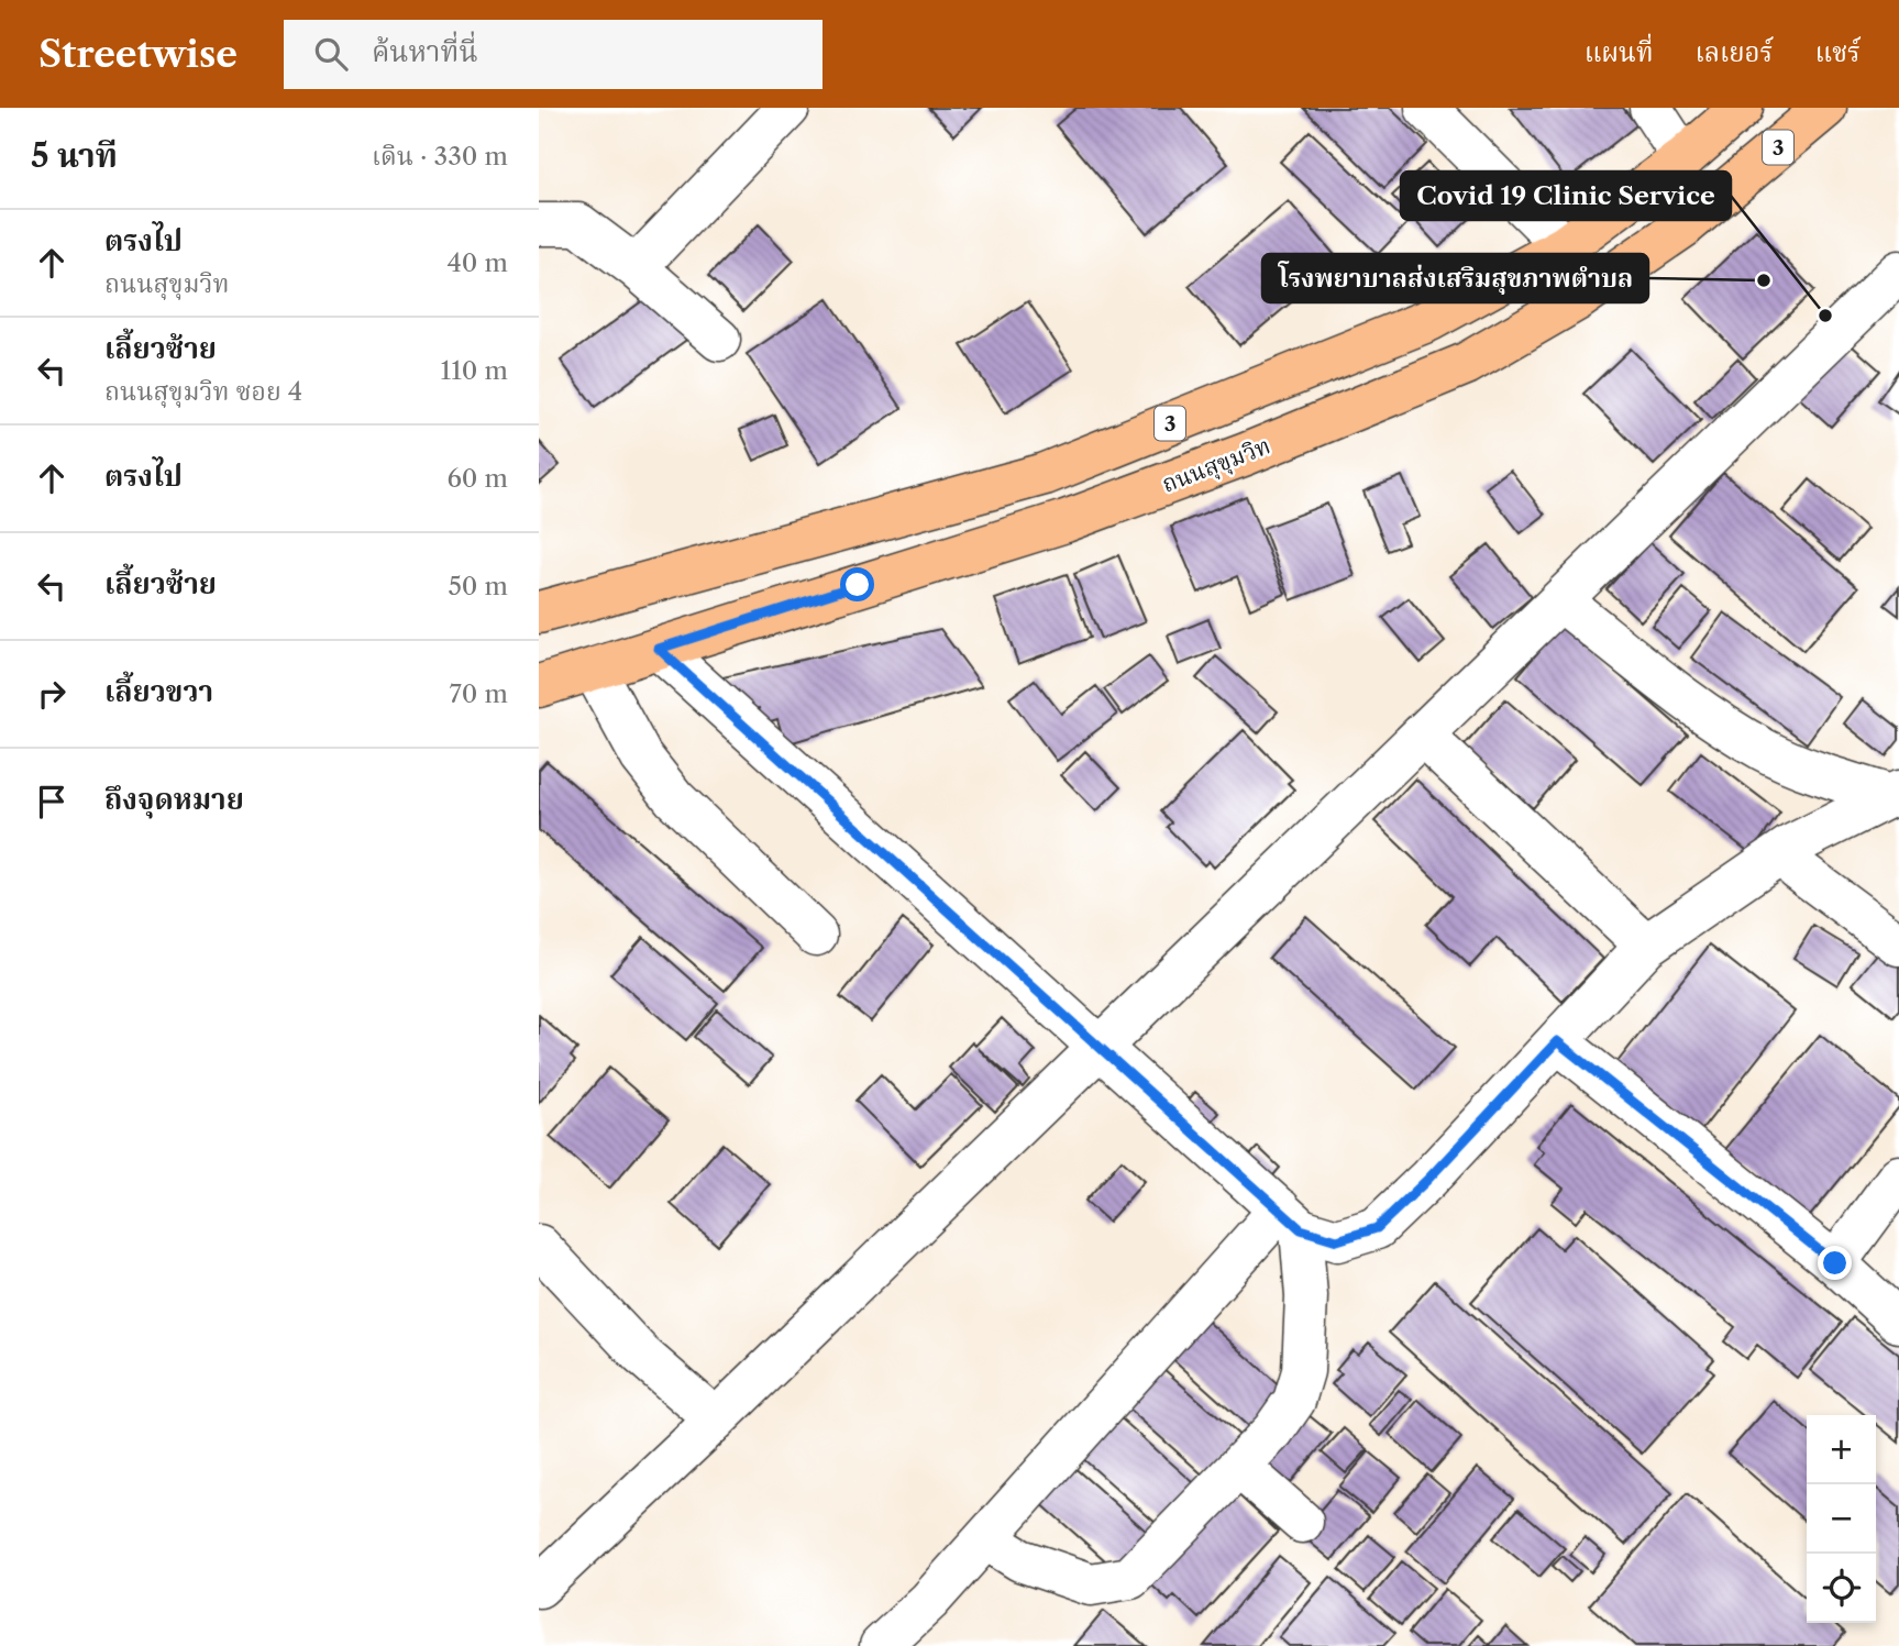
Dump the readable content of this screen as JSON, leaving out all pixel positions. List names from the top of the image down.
{
  "streets": {
    "main road": ["3", "ถนนสุขุมวิท"]
  },
  "places": ["โรงพยาบาลส่งเสริมสุขภาพตำบล", "Covid 19 Clinic Service"],
  "page": {
    "header": "Streetwise",
    "search": "ค้นหาที่นี่",
    "nav": ["แผนที่", "เลเยอร์", "แชร์"],
    "heading": ["5 นาที", "เดิน · 330 m"],
    "list": [
      ["ตรงไป", "ถนนสุขุมวิท", "40 m"],
      ["เลี้ยวซ้าย", "ถนนสุขุมวิท ซอย 4", "110 m"],
      ["ตรงไป", "60 m"],
      ["เลี้ยวซ้าย", "50 m"],
      ["เลี้ยวขวา", "70 m"],
      "ถึงจุดหมาย"
    ],
    "map_buttons": ["+", "−"]
  }
}
